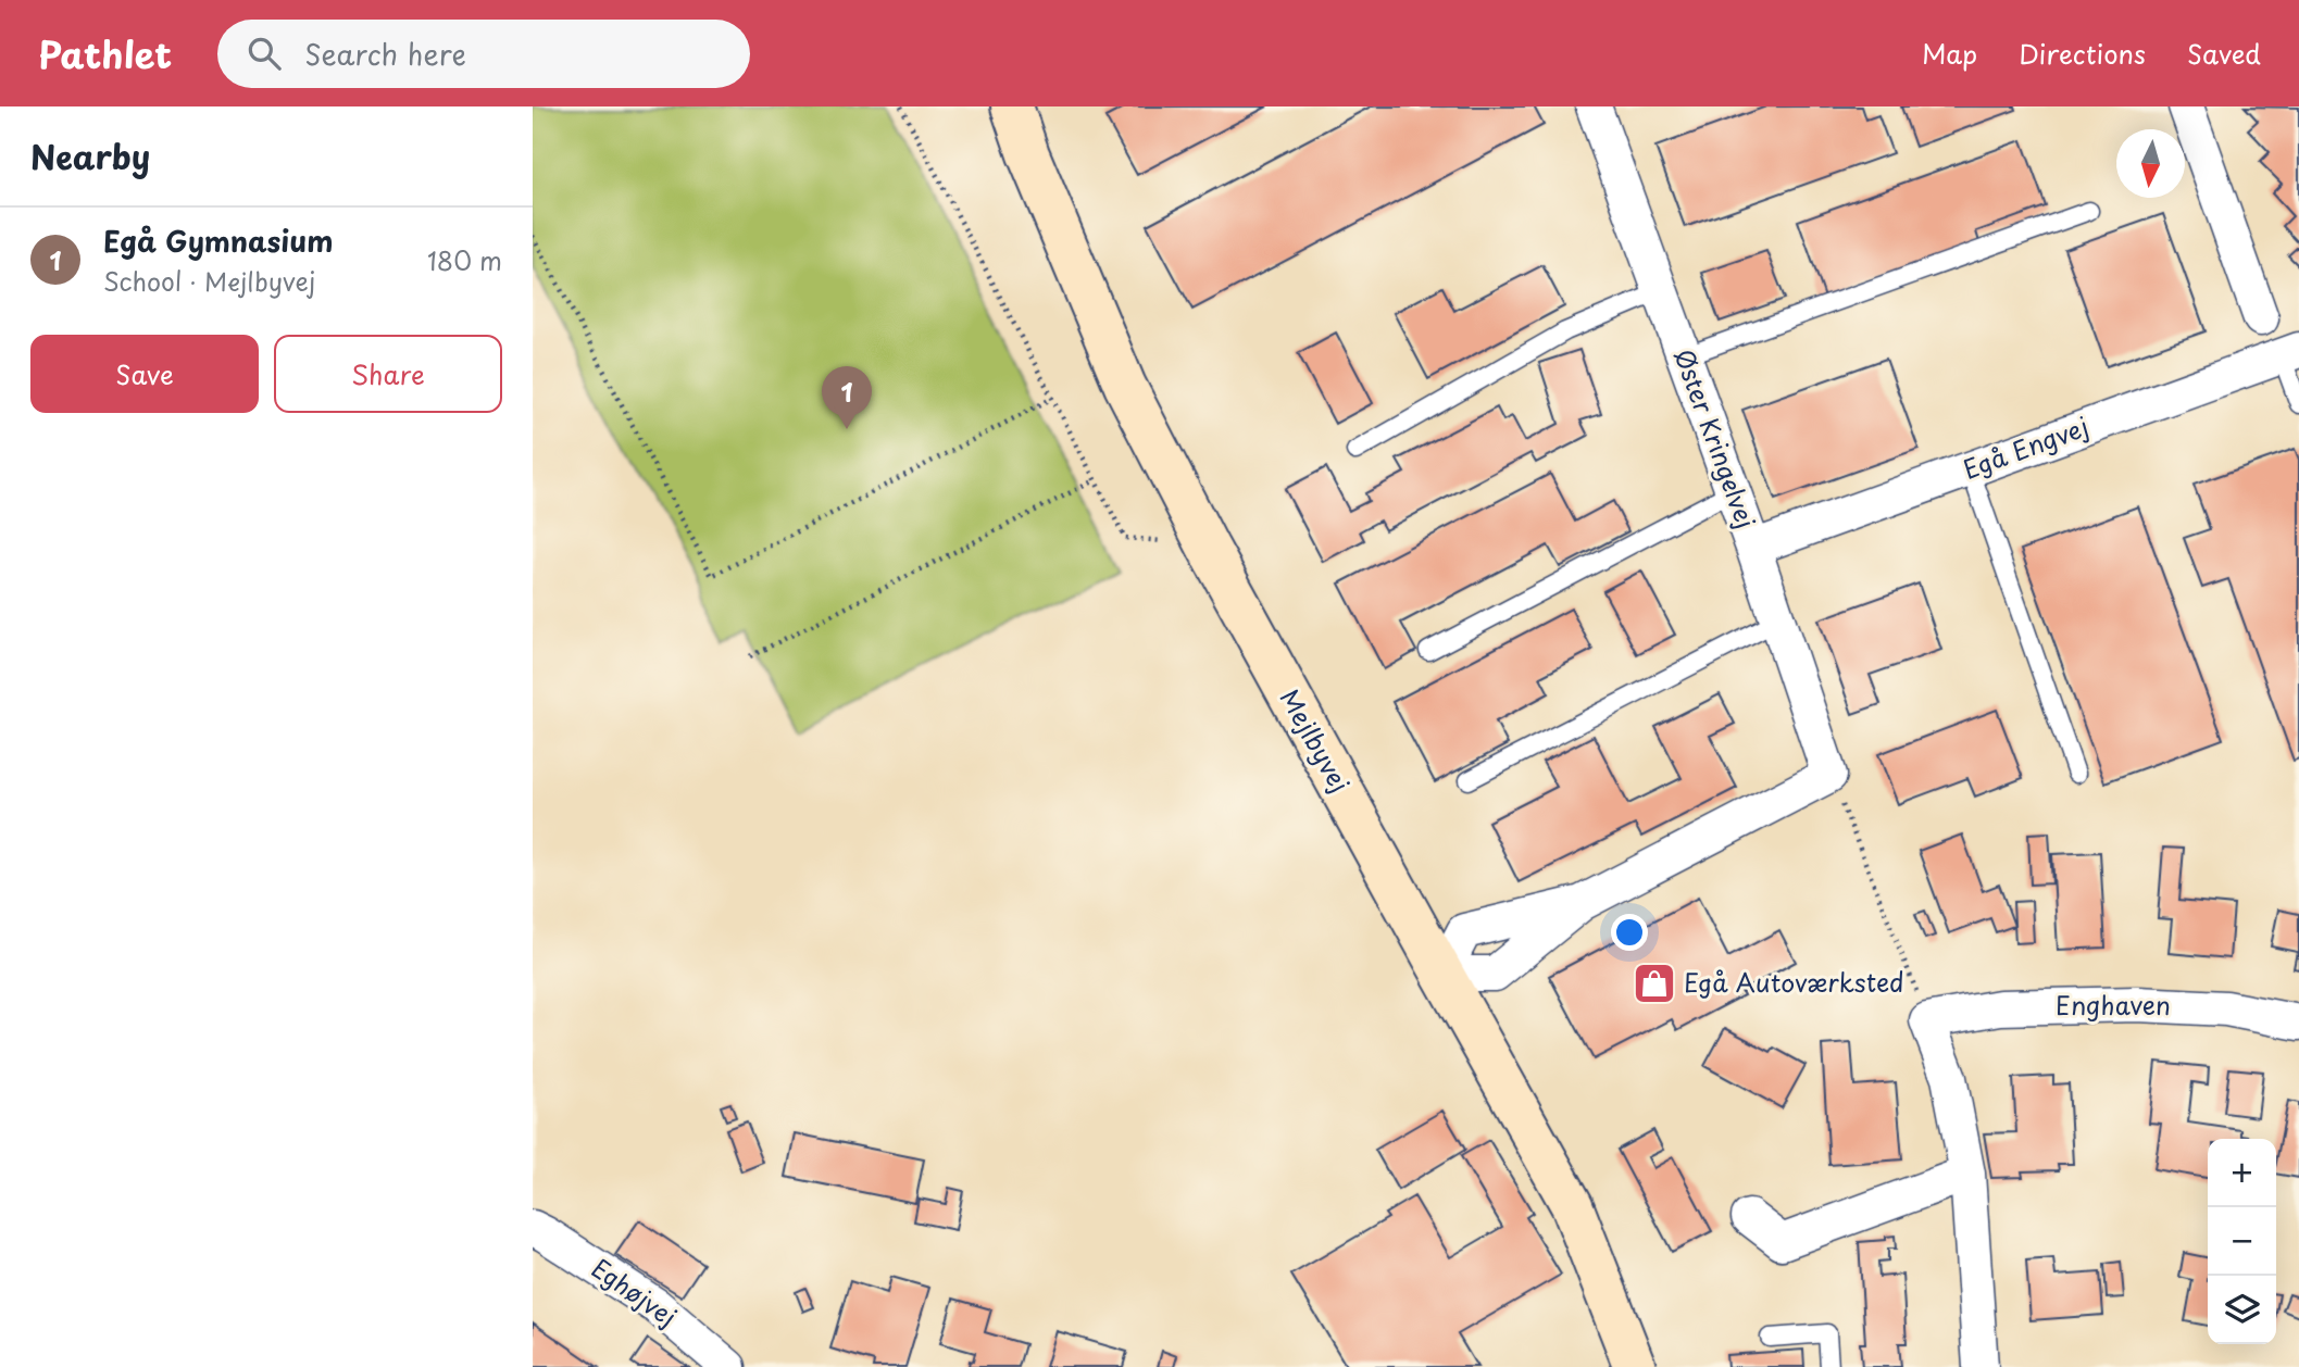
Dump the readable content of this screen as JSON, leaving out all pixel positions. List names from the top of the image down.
{
  "streets": {
    "street": [
      "Øster Kringelvej",
      "Egå Engvej",
      "Mejlbyvej",
      "Enghaven",
      "Eghøjvej"
    ]
  },
  "crossings": [
    ["Øster Kringelvej", "Egå Engvej"]
  ],
  "places": {
    "shop": ["Egå Autoværksted"]
  },
  "north": "bottom",
  "page": {
    "header": "Pathlet",
    "search": "Search here",
    "nav": ["Map", "Directions", "Saved"],
    "heading": "Nearby",
    "list": [
      {
        "mark": "1",
        "name": "Egå Gymnasium",
        "note": "School · Mejlbyvej",
        "value": "180 m"
      }
    ],
    "buttons": ["Save", "Share"],
    "pins": "1",
    "map_buttons": ["+", "−"]
  }
}
